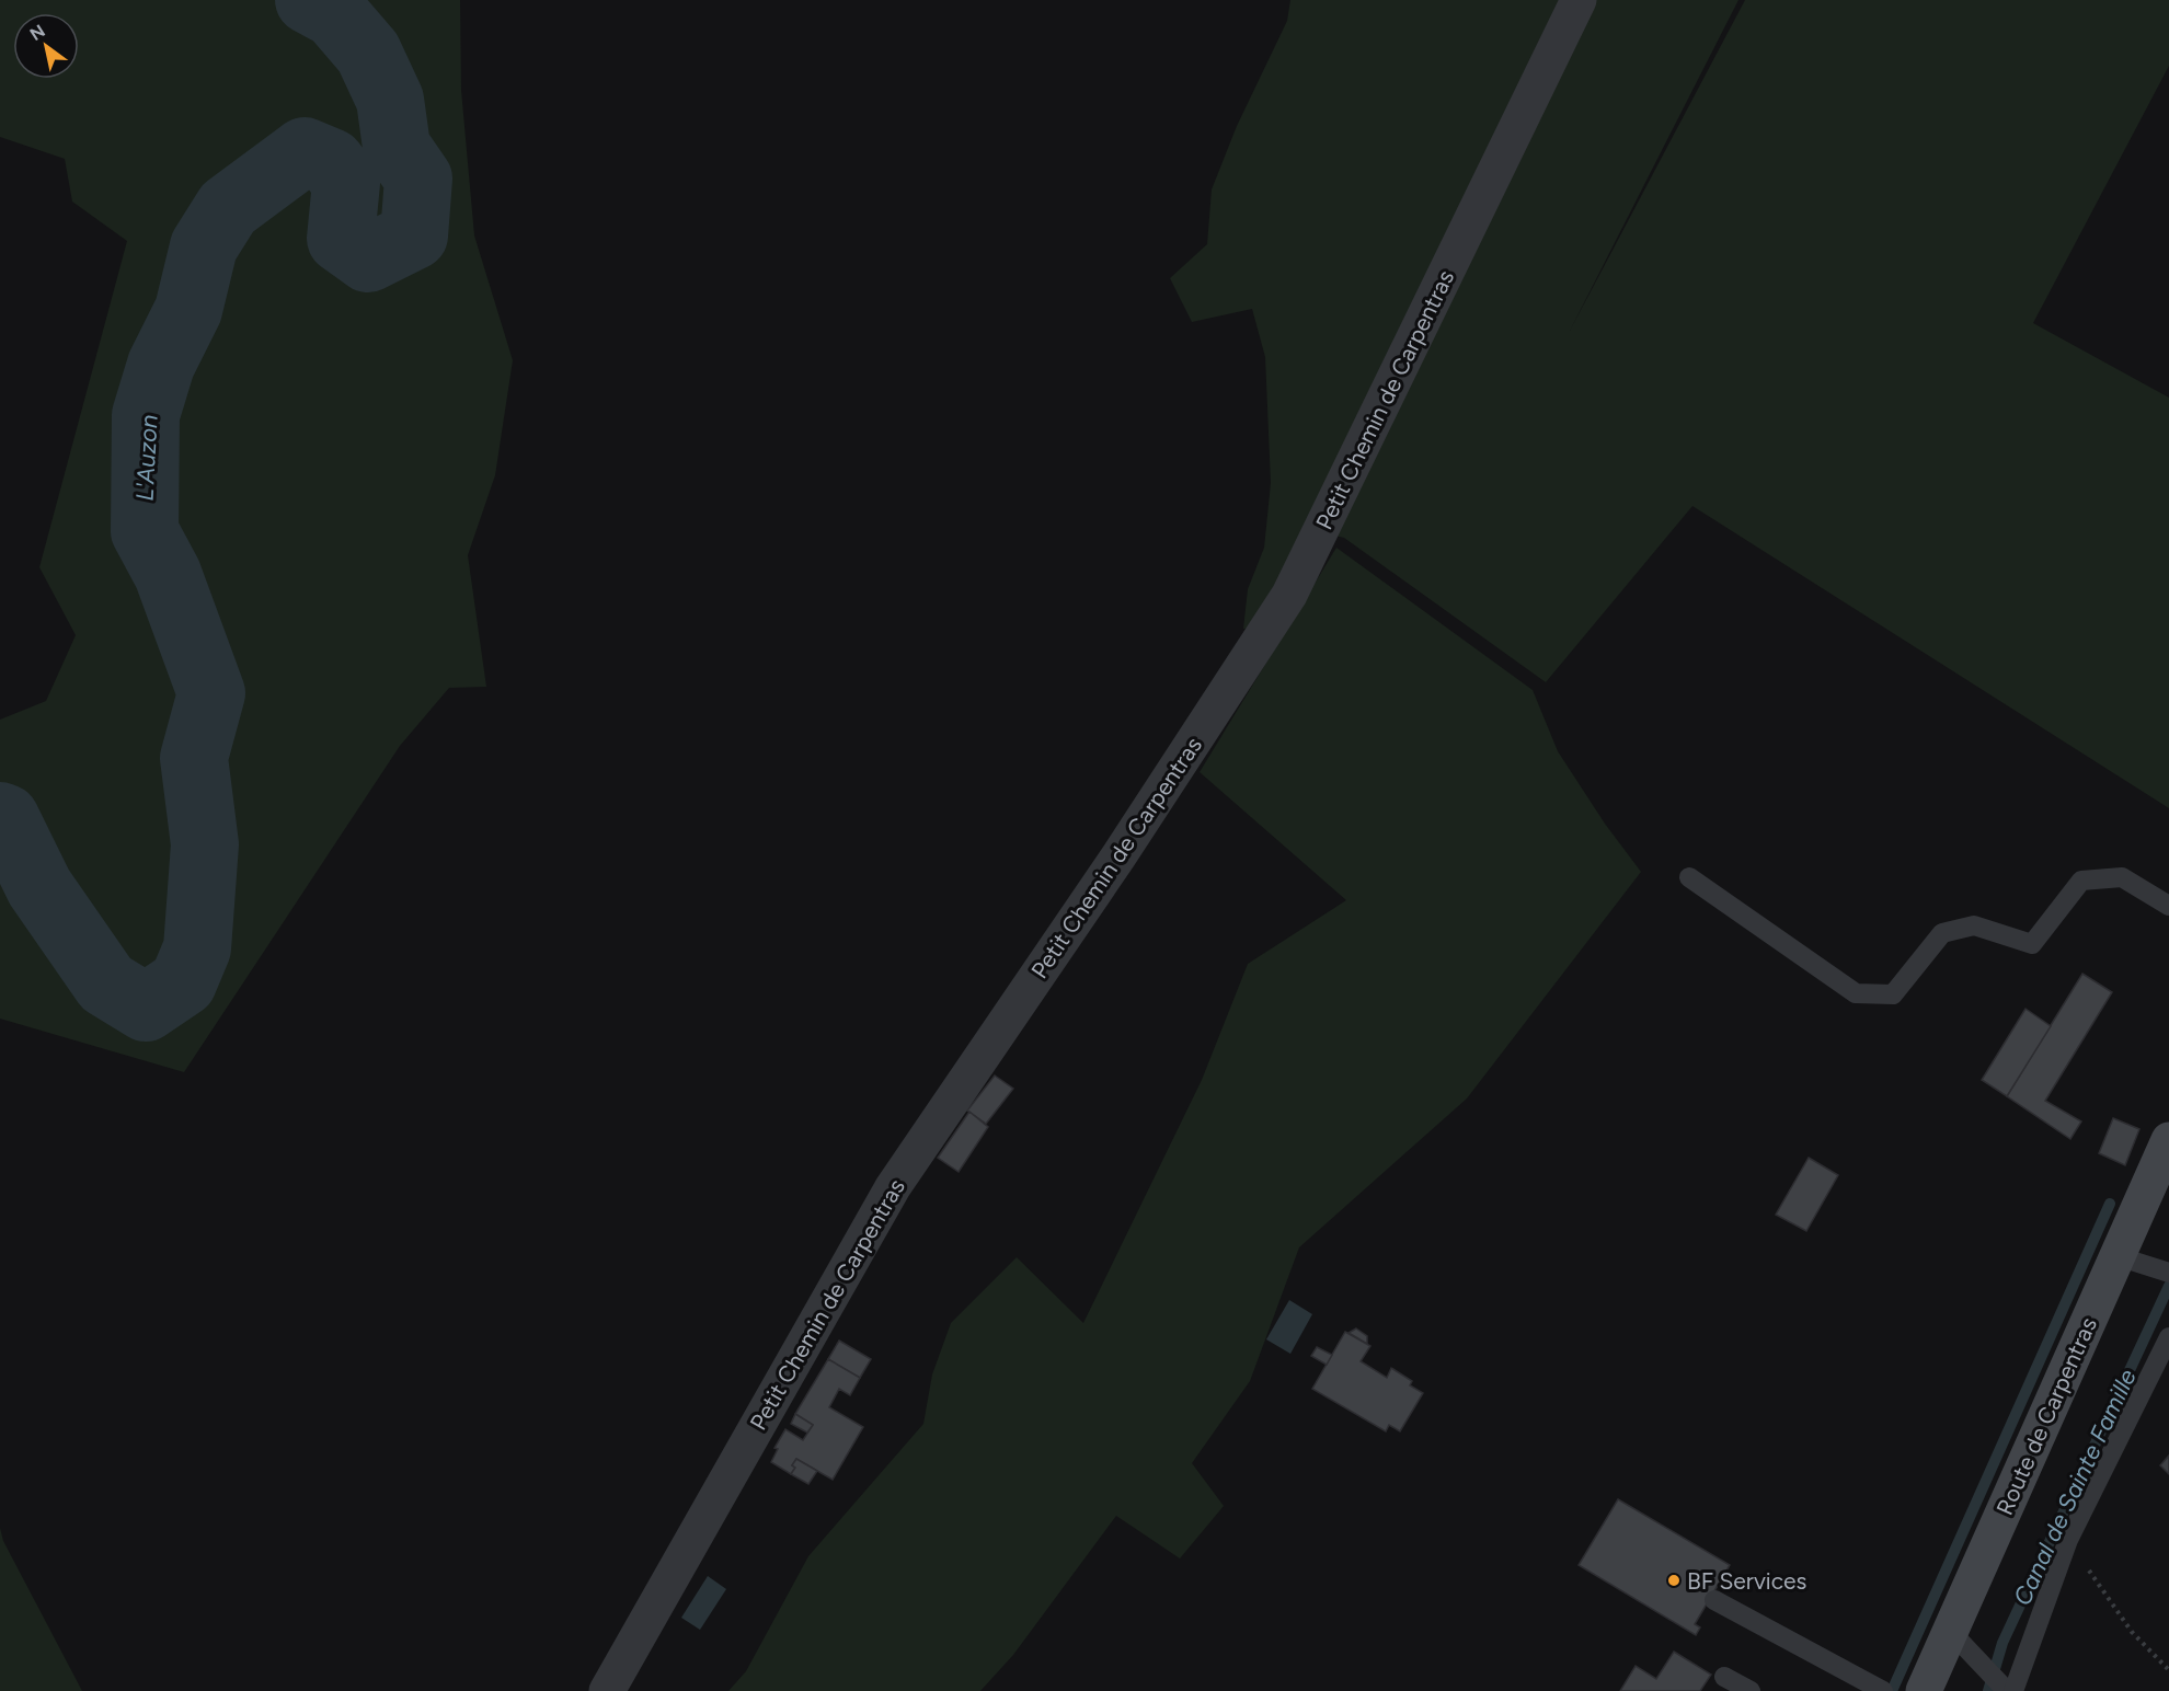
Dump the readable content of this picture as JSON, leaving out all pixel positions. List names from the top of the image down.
{
  "streets": {
    "main road": ["Route de Carpentras"],
    "street": ["Petit Chemin de Carpentras"]
  },
  "water": ["L'Auzon", "Canal de Sainte Famille"],
  "places": ["BF Services"],
  "north": "top left"
}
